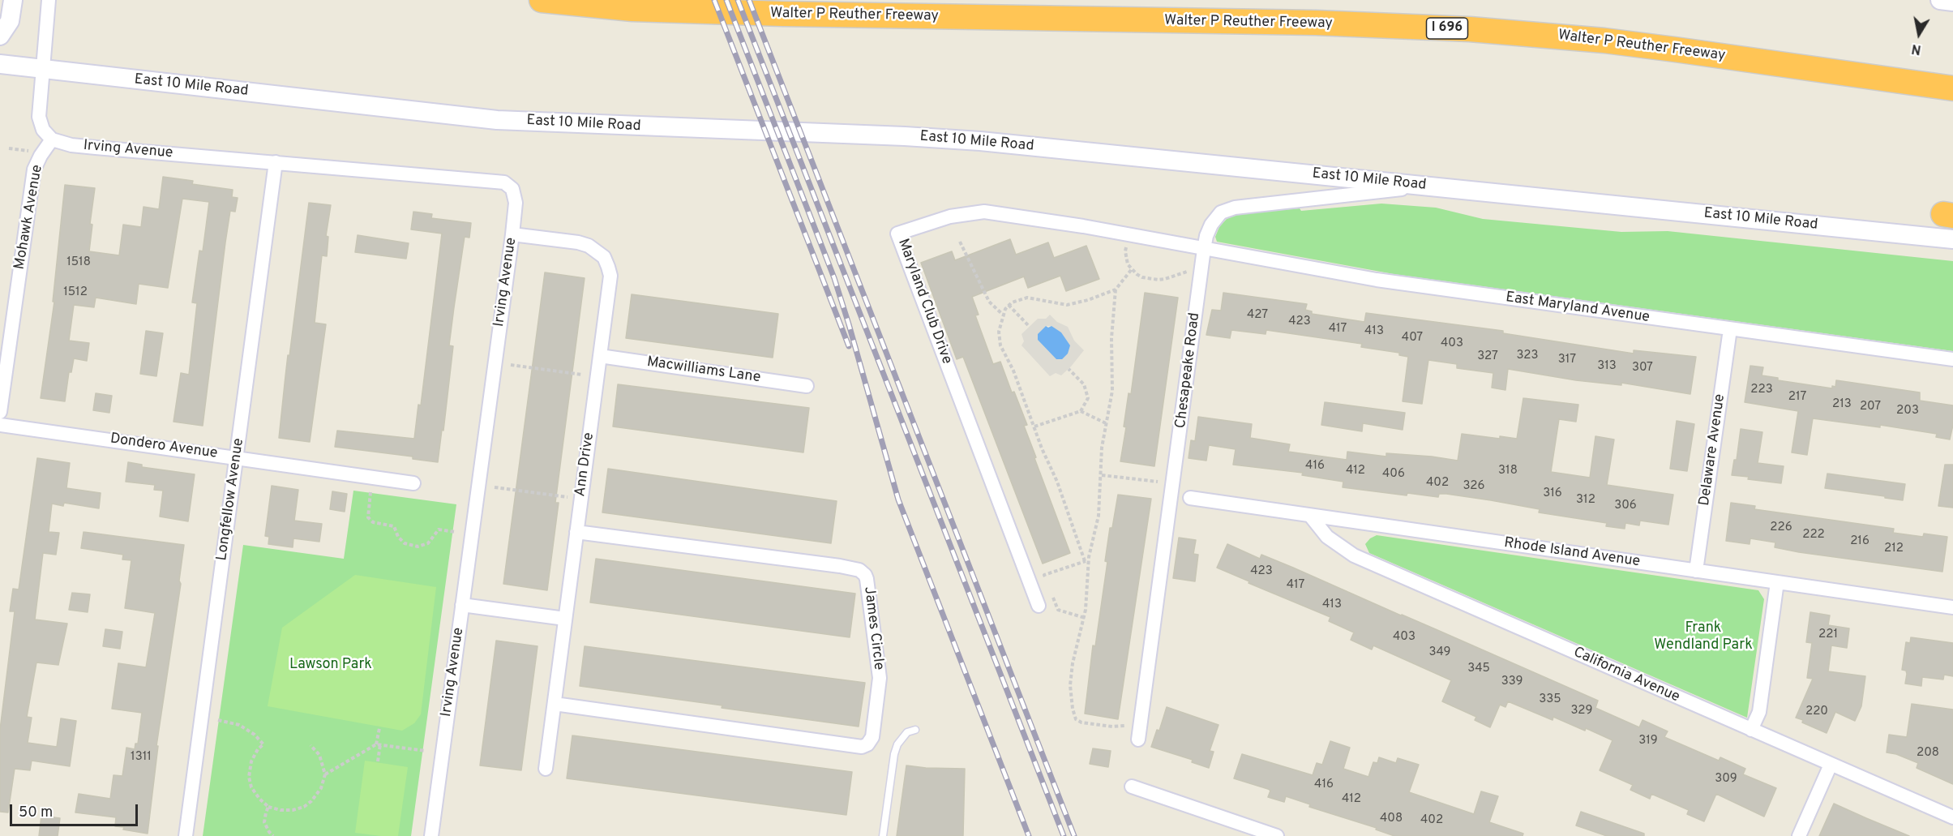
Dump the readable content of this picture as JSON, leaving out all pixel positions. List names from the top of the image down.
{
  "streets": {
    "highway": ["Walter P Reuther Freeway", "I 696"],
    "main road": ["East 10 Mile Road"],
    "street": [
      "Irving Avenue",
      "Mohawk Avenue",
      "Maryland Club Drive",
      "East Maryland Avenue",
      "Macwilliams Lane",
      "Chesapeake Road",
      "Dondero Avenue",
      "Delaware Avenue",
      "Ann Drive",
      "Longfellow Avenue",
      "Rhode Island Avenue",
      "James Circle",
      "California Avenue"
    ]
  },
  "crossings": [
    ["East 10 Mile Road", "Chesapeake Road"],
    ["Irving Avenue", "Mohawk Avenue"],
    ["Irving Avenue", "Ann Drive"],
    ["Irving Avenue", "Longfellow Avenue"],
    ["Maryland Club Drive", "East Maryland Avenue"],
    ["Maryland Club Drive", "Chesapeake Road"],
    ["East Maryland Avenue", "Chesapeake Road"],
    ["East Maryland Avenue", "Delaware Avenue"],
    ["Macwilliams Lane", "Ann Drive"],
    ["Dondero Avenue", "Longfellow Avenue"],
    ["Delaware Avenue", "Rhode Island Avenue"],
    ["Ann Drive", "James Circle"],
    ["Rhode Island Avenue", "California Avenue"]
  ],
  "parks": ["Frank Wendland Park", "Lawson Park"],
  "house_numbers": [
    "1518",
    "1512",
    "427",
    "423",
    "417",
    "413",
    "407",
    "403",
    "323",
    "327",
    "317",
    "313",
    "307",
    "223",
    "217",
    "213",
    "207",
    "203",
    "416",
    "412",
    "318",
    "406",
    "402",
    "326",
    "316",
    "312",
    "306",
    "226",
    "222",
    "216",
    "212",
    "423",
    "417",
    "413",
    "221",
    "403",
    "349",
    "345",
    "339",
    "335",
    "329",
    "220",
    "319",
    "208",
    "1311",
    "309",
    "416",
    "412",
    "408",
    "402"
  ],
  "scale_bar": "50 m",
  "north": "bottom"
}
